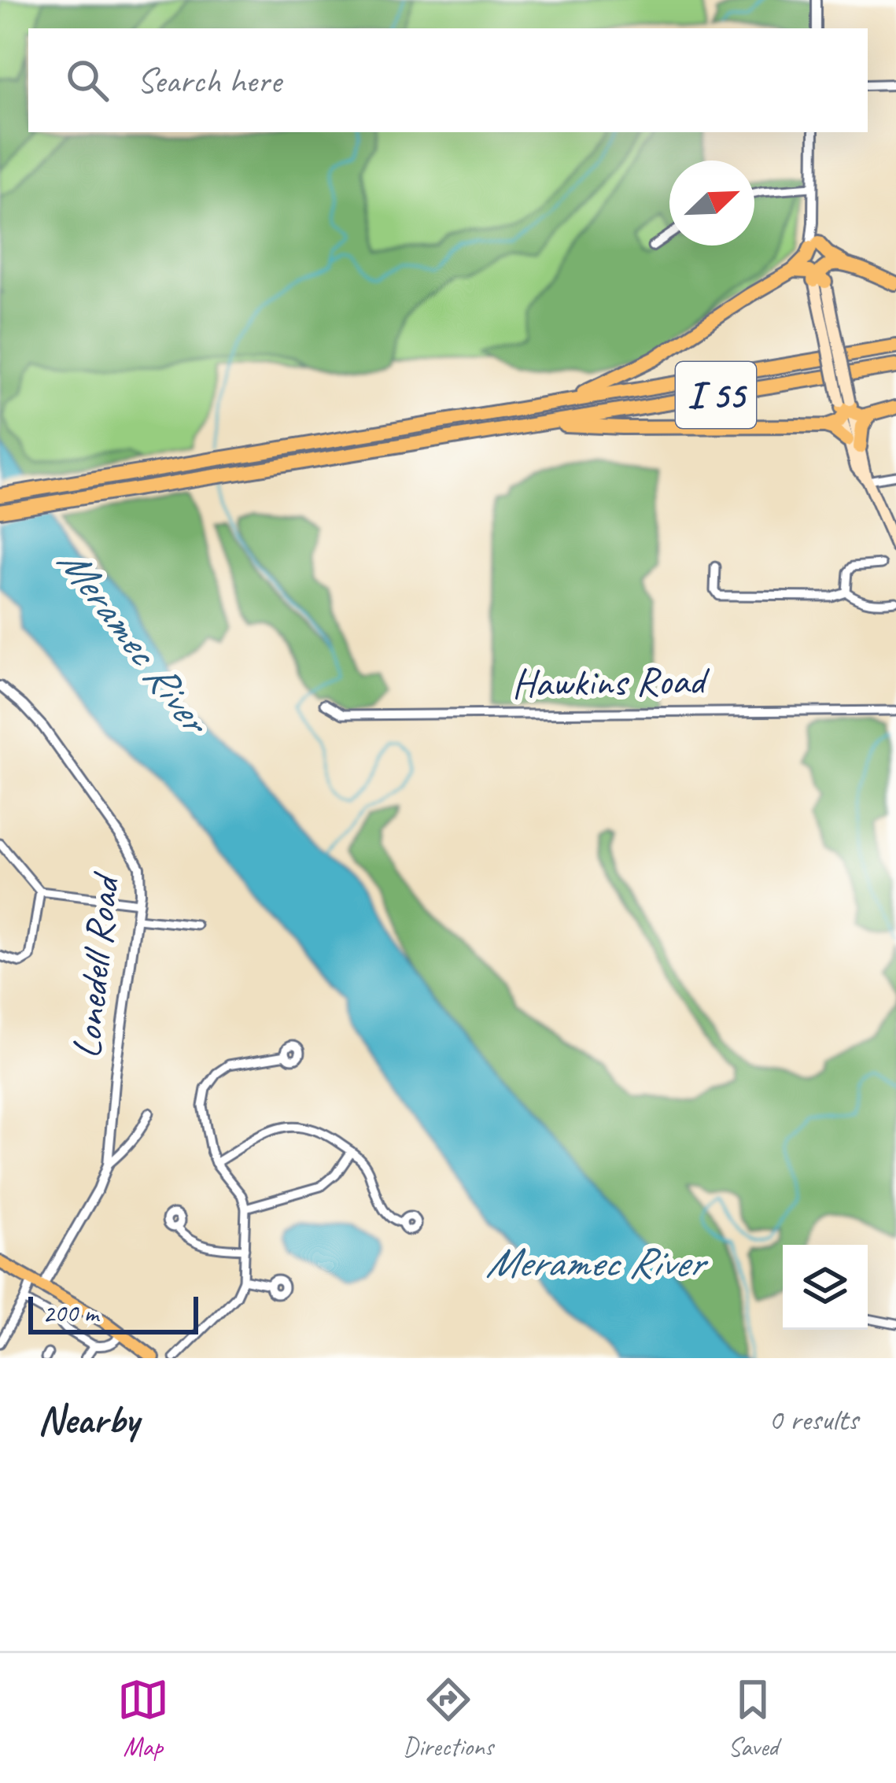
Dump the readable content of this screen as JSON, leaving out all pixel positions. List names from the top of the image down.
{
  "streets": {
    "highway": ["I 55"],
    "street": ["Hawkins Road", "Lonedell Road"]
  },
  "water": ["Meramec River"],
  "scale_bar": "200 m",
  "north": "top right",
  "page": {
    "search": "Search here",
    "scale": "200 m",
    "heading": ["Nearby", "0 results"],
    "nav": ["Map", "Directions", "Saved"]
  }
}
